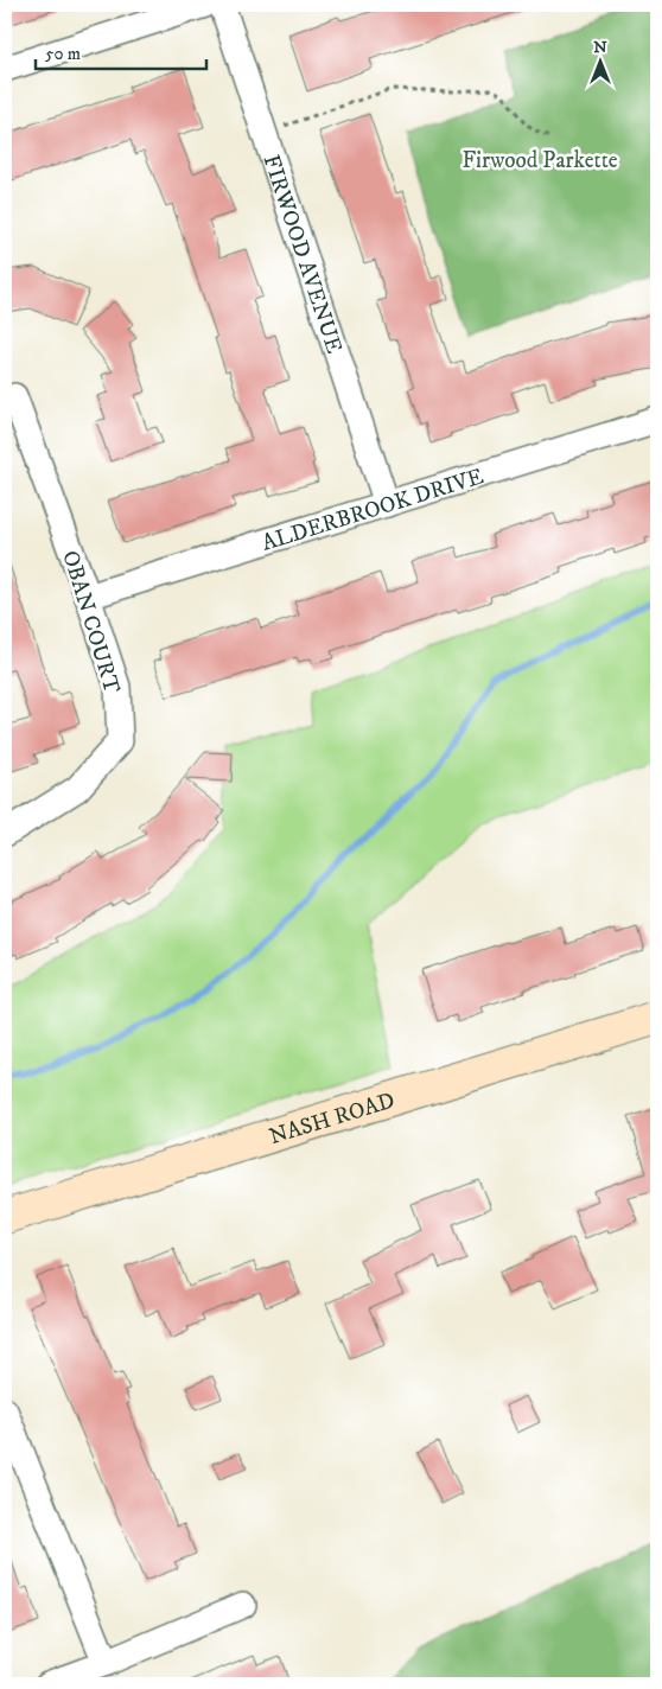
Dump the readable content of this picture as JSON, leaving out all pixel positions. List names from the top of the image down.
{
  "streets": {
    "street": [
      "FIRWOOD AVENUE",
      "ALDERBROOK DRIVE",
      "OBAN COURT",
      "NASH ROAD"
    ]
  },
  "crossings": [
    ["FIRWOOD AVENUE", "ALDERBROOK DRIVE"],
    ["ALDERBROOK DRIVE", "OBAN COURT"]
  ],
  "parks": ["Firwood Parkette"],
  "scale_bar": "50 m",
  "north": "top"
}
